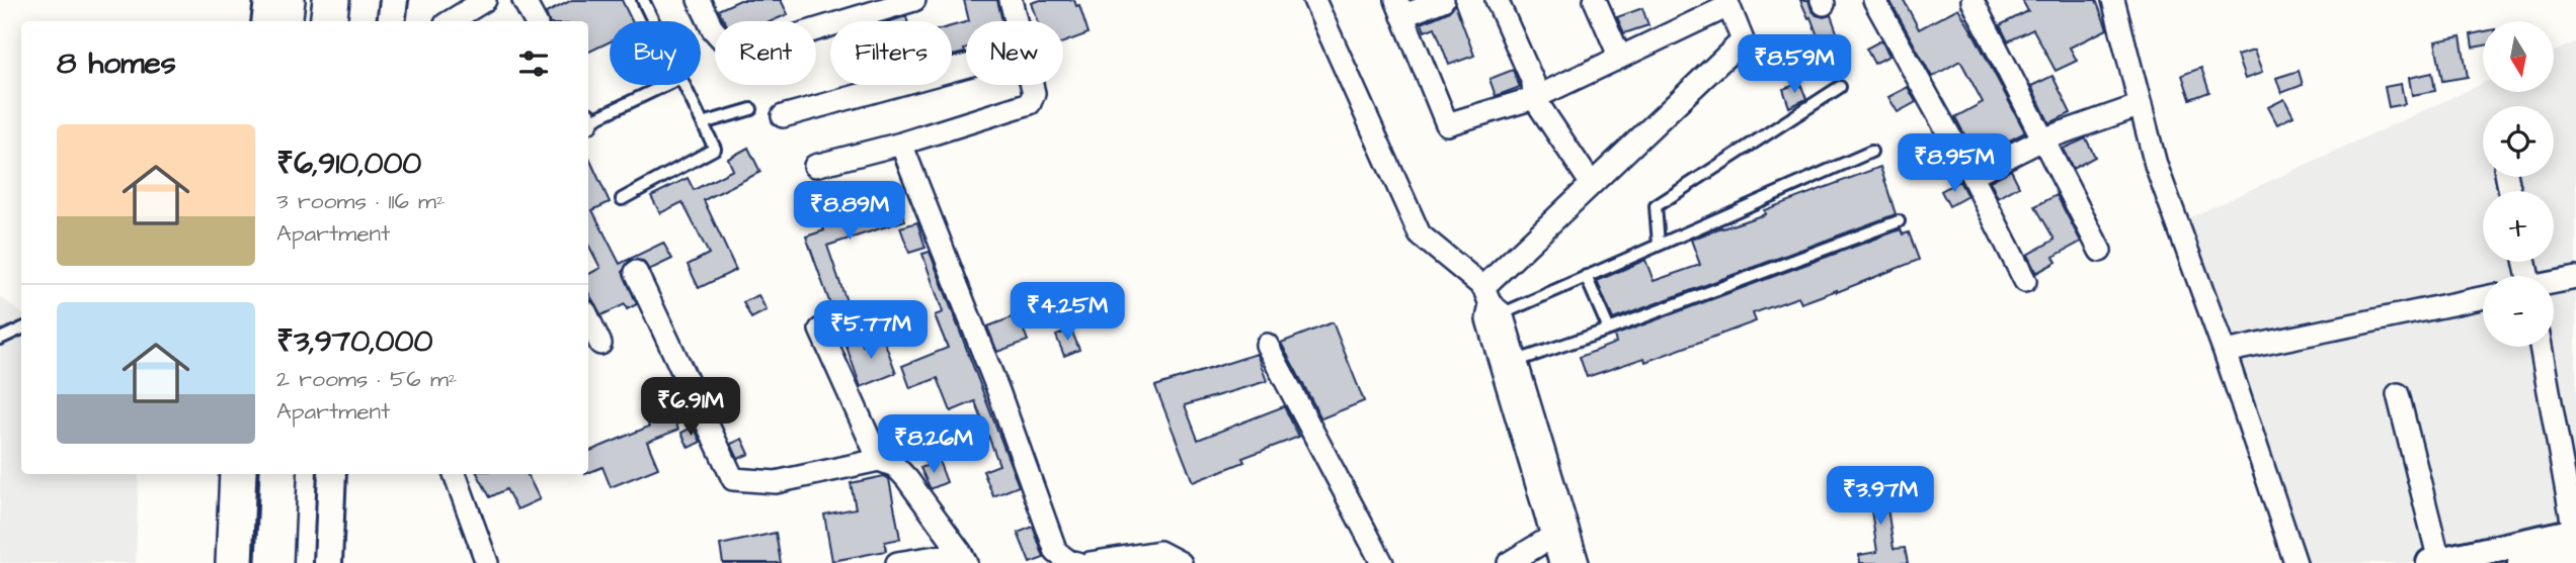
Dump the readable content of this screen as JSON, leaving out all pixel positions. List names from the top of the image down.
{
  "north": "bottom",
  "page": {
    "map_buttons": ["+", "−"],
    "chip": [
      "Buy",
      "Rent",
      "Filters",
      "New"
    ],
    "heading": "8 homes",
    "price": [
      "₹8.59M",
      "₹8.95M",
      "₹8.89M",
      "₹4.25M",
      "₹5.77M",
      "₹6.91M",
      "₹8.26M",
      "₹3.97M"
    ],
    "list": [
      {
        "name": "₹6,910,000",
        "note": "3 rooms · 116 m² · Apartment"
      },
      {
        "name": "₹3,970,000",
        "note": "2 rooms · 56 m² · Apartment"
      }
    ]
  }
}
